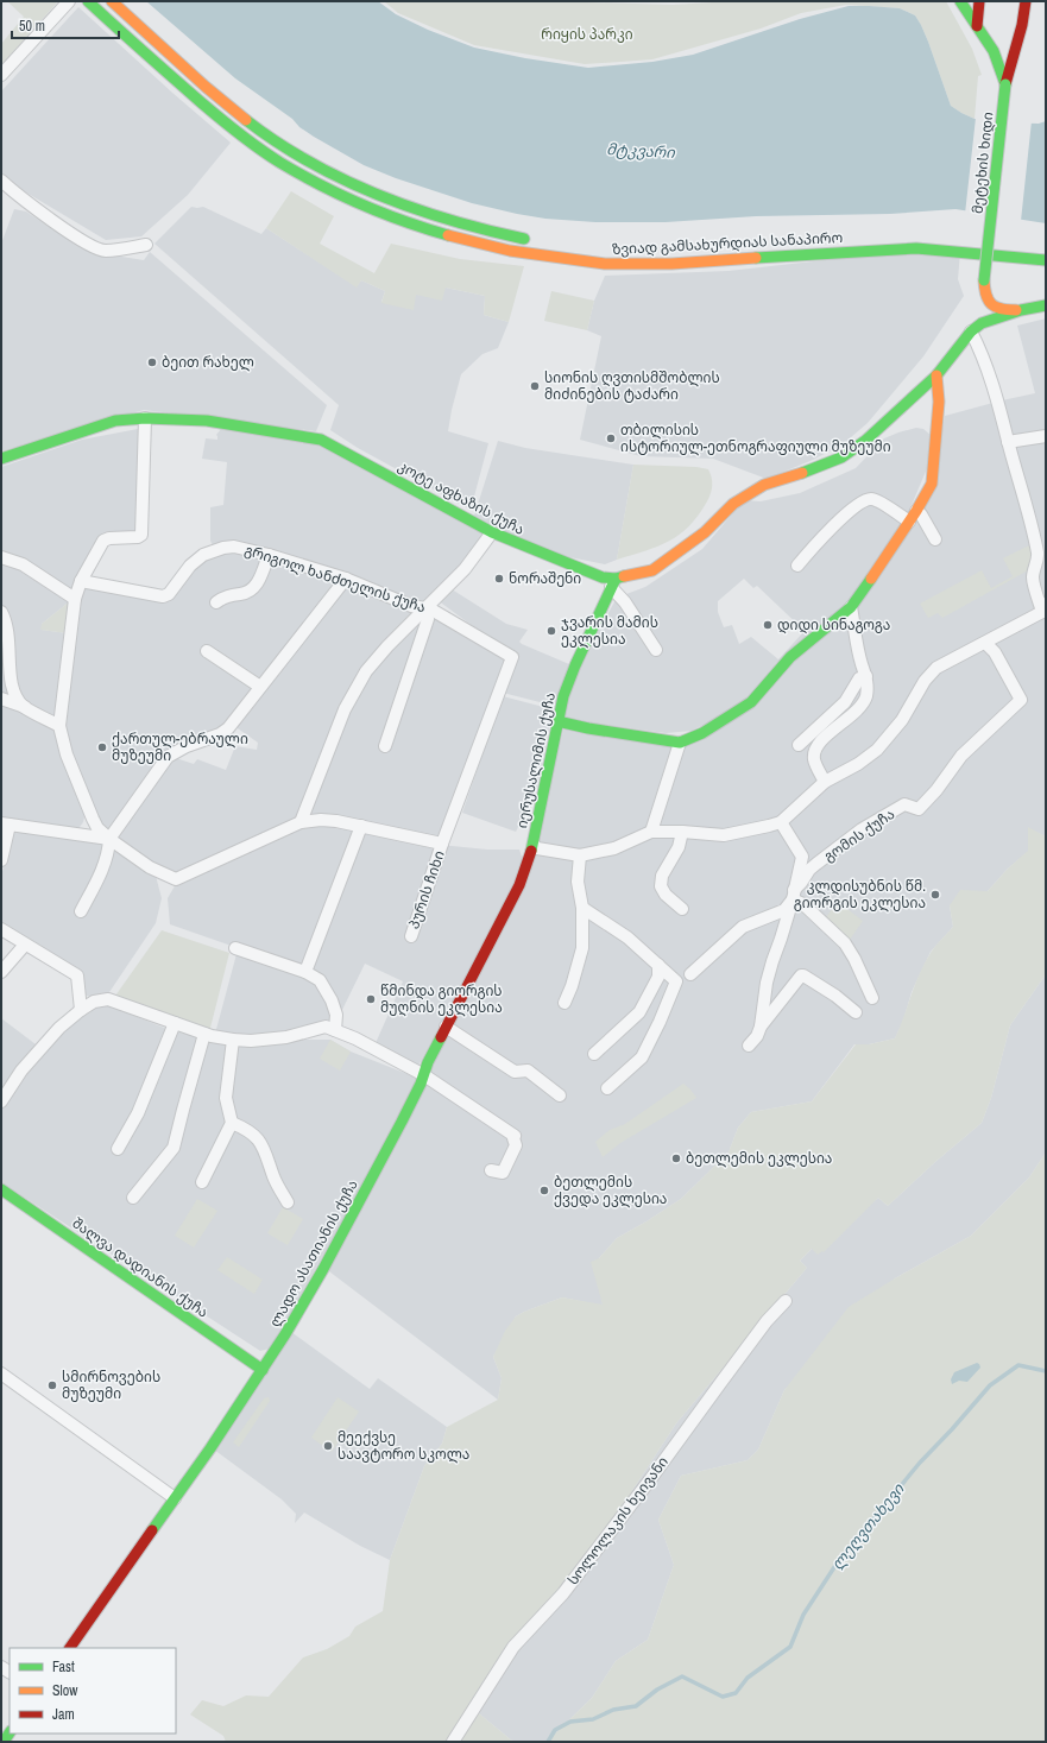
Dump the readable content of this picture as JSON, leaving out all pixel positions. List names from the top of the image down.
{
  "streets": {
    "main road": [
      "მეტეხის ხიდი",
      "ზვიად გამსახურდიას სანაპირო",
      "კოტე აფხაზის ქუჩა",
      "იერუსალიმის ქუჩა",
      "ლადო ასათიანის ქუჩა",
      "შალვა დადიანის ქუჩა"
    ],
    "street": [
      "გრიგოლ ხანძთელის ქუჩა",
      "გომის ქუჩა",
      "პურის ჩიხი",
      "სოლოლაკის ხეივანი"
    ]
  },
  "crossings": [
    ["მეტეხის ხიდი", "კოტე აფხაზის ქუჩა"],
    ["კოტე აფხაზის ქუჩა", "იერუსალიმის ქუჩა"],
    ["გრიგოლ ხანძთელის ქუჩა", "პურის ჩიხი"],
    ["იერუსალიმის ქუჩა", "ლადო ასათიანის ქუჩა"],
    ["ლადო ასათიანის ქუჩა", "შალვა დადიანის ქუჩა"]
  ],
  "water": ["მტკვარი", "ლეღვთახევი"],
  "parks": ["რიყის პარკი"],
  "places": [
    "ბეით რახელ",
    "სიონის ღვთისმშობლის მიძინების ტაძარი",
    "თბილისის ისტორიულ-ეთნოგრაფიული მუზეუმი",
    "ნორაშენი",
    "დიდი სინაგოგა",
    "ჯვარის მამის ეკლესია",
    "ქართულ-ებრაული მუზეუმი",
    "კლდისუბნის წმ. გიორგის ეკლესია",
    "წმინდა გიორგის მუღნის ეკლესია",
    "ბეთლემის ეკლესია",
    "ბეთლემის ქვედა ეკლესია",
    "სმირნოვების მუზეუმი",
    "მეექვსე საავტორო სკოლა"
  ],
  "legend": ["Fast", "Slow", "Jam"],
  "scale_bar": "50 m"
}
